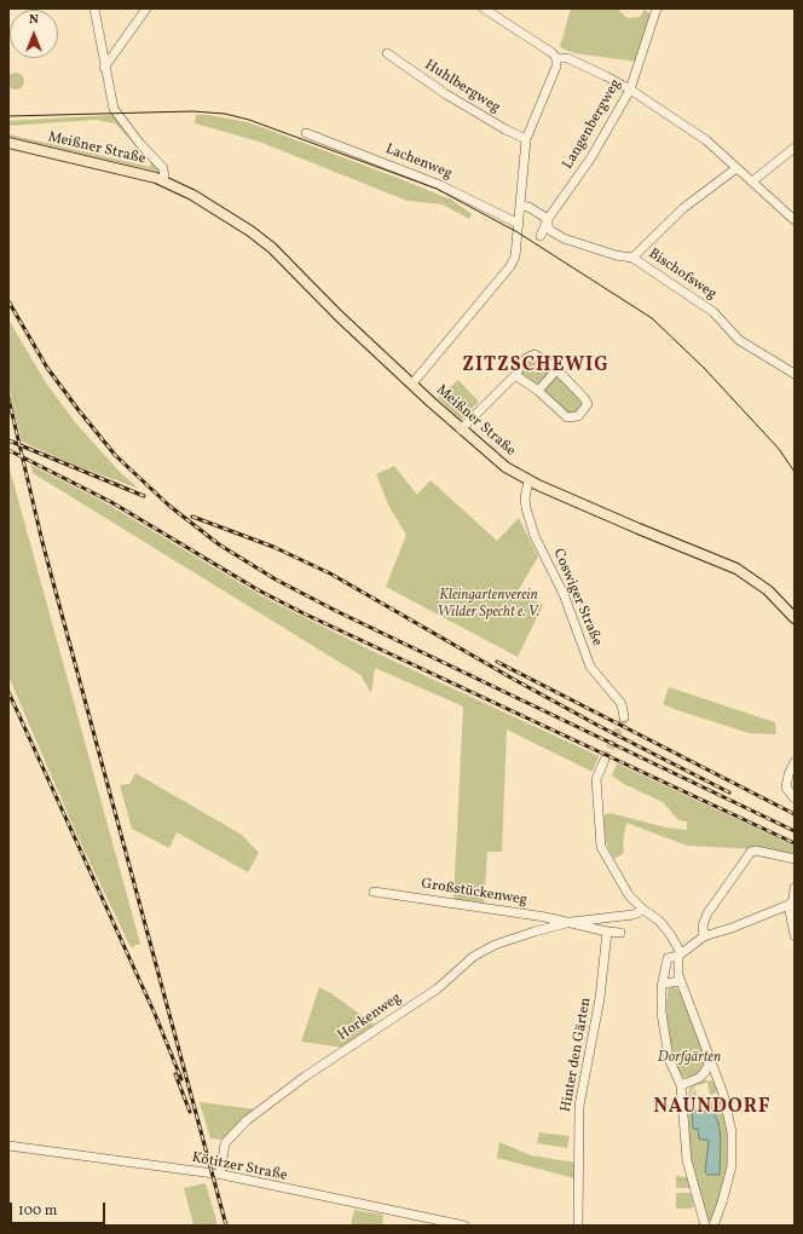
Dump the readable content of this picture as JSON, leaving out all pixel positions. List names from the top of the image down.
{
  "streets": {
    "main road": ["Meißner Straße"],
    "street": [
      "Huhlbergweg",
      "Langenbergweg",
      "Lachenweg",
      "Bischofsweg",
      "Coswiger Straße",
      "Großstückenweg",
      "Horkenweg",
      "Hinter den Gärten",
      "Kötitzer Straße"
    ]
  },
  "crossings": [
    ["Langenbergweg", "Bischofsweg"],
    ["Meißner Straße", "Coswiger Straße"],
    ["Großstückenweg", "Horkenweg"],
    ["Großstückenweg", "Hinter den Gärten"],
    ["Horkenweg", "Kötitzer Straße"]
  ],
  "districts": ["ZITZSCHEWIG", "NAUNDORF"],
  "parks": ["Kleingartenverein Wilder Specht e. V.", "Dorfgärten"],
  "scale_bar": "100 m",
  "north": "top"
}
